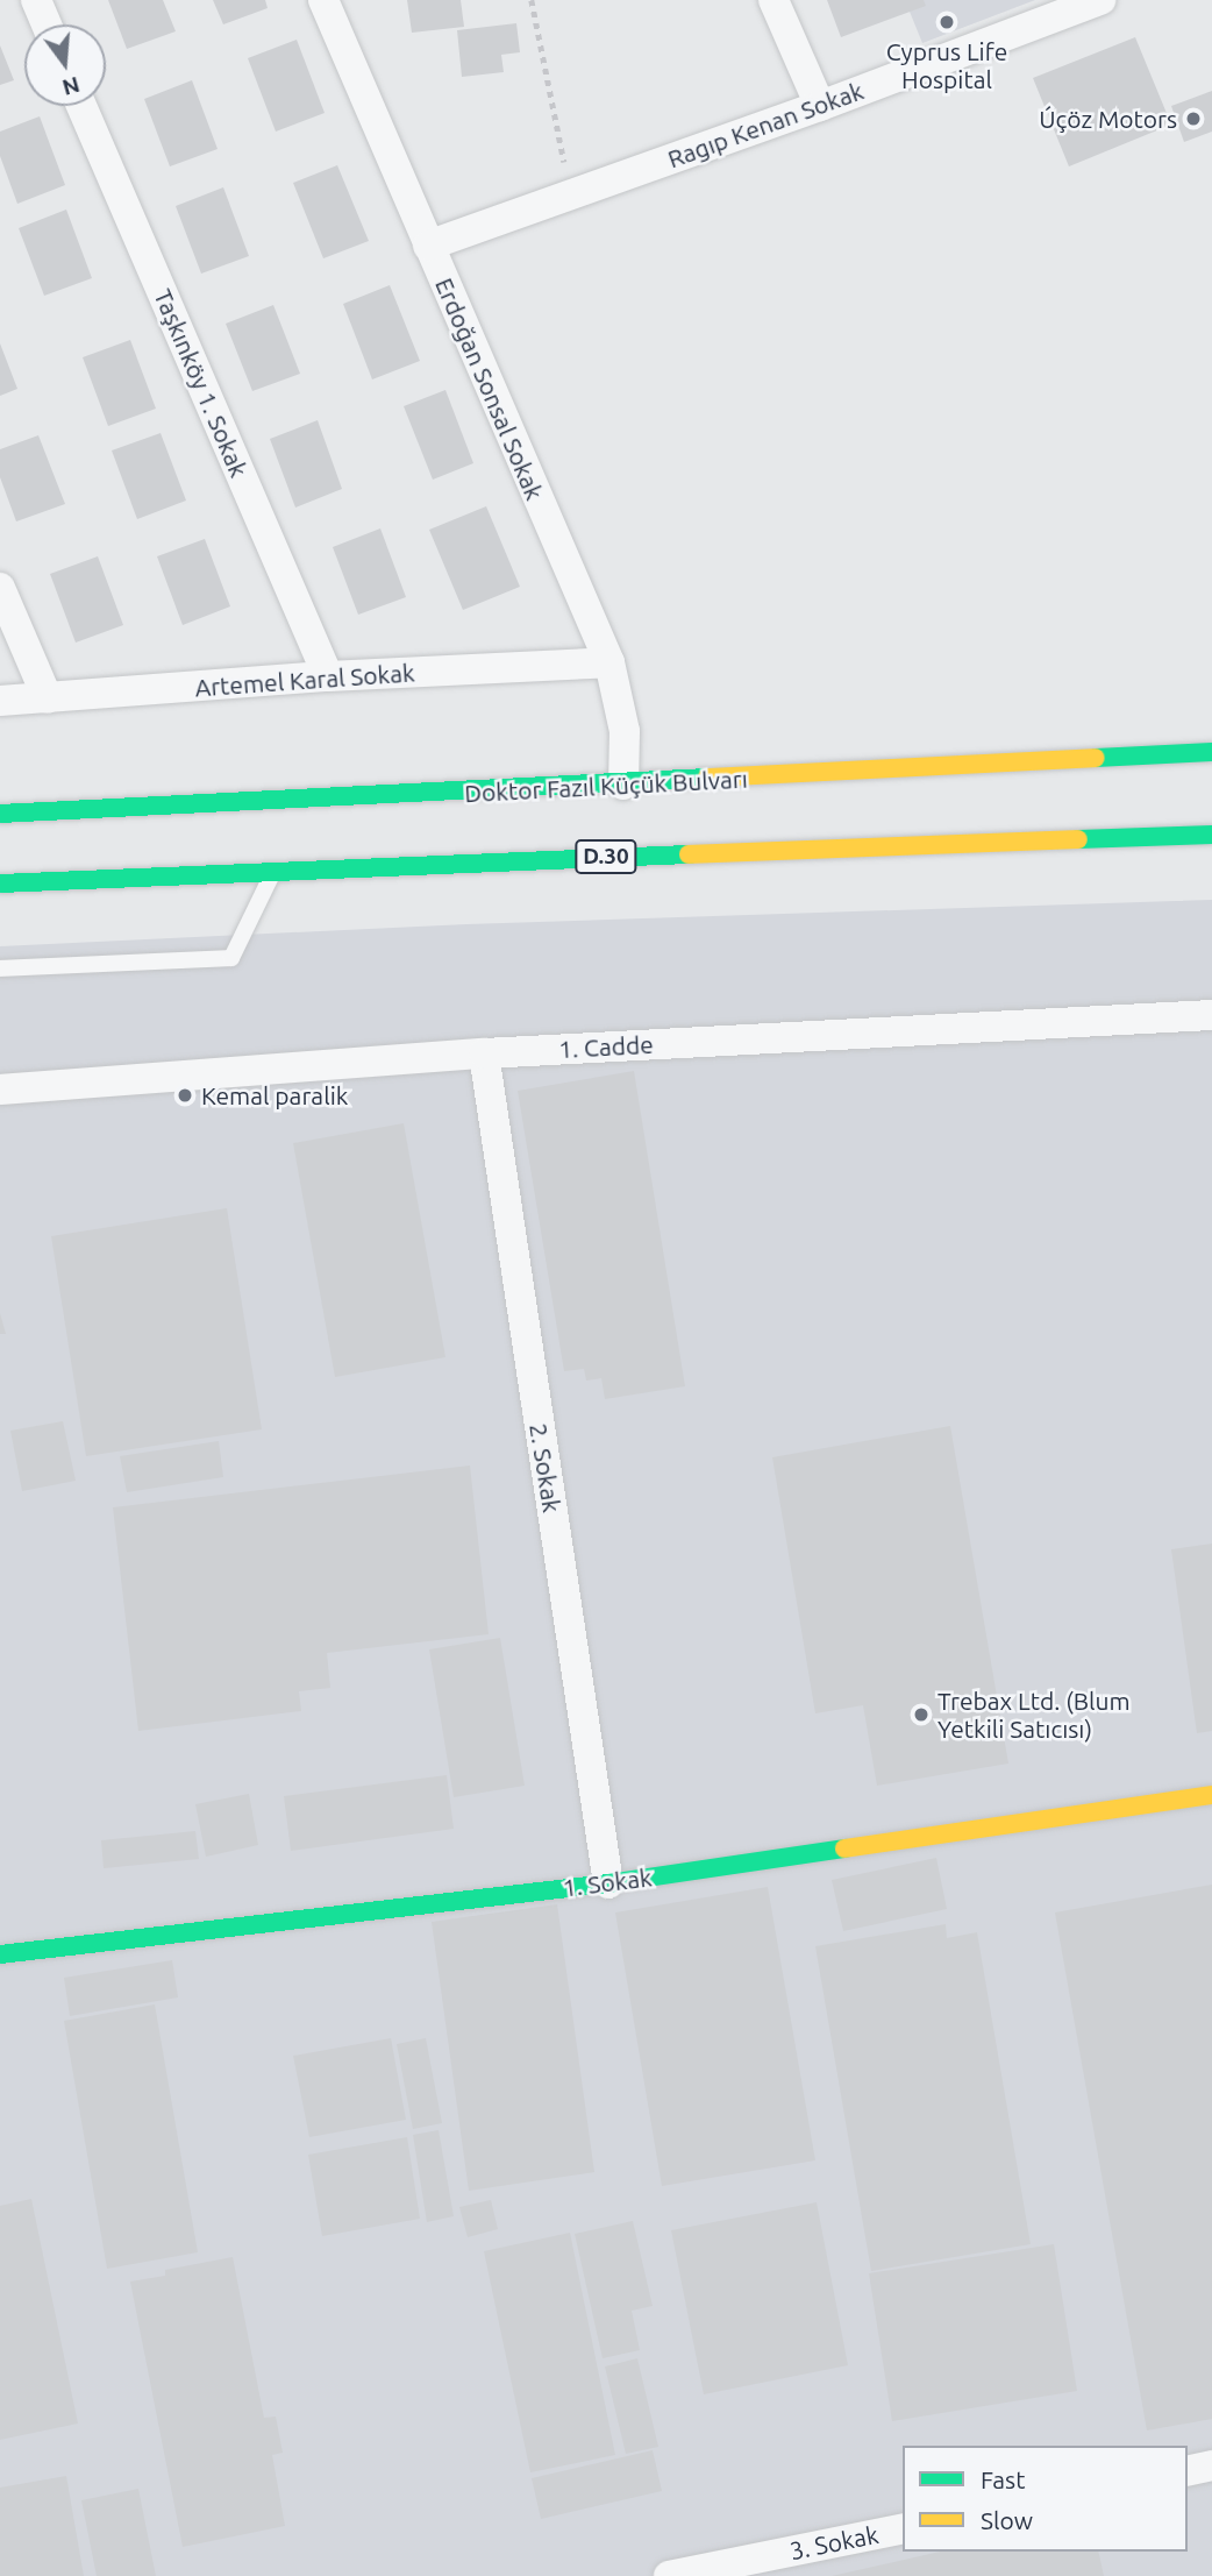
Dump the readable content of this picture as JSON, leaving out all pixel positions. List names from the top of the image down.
{
  "streets": {
    "main road": ["Doktor Fazıl Küçük Bulvarı", "D.30", "1. Sokak"],
    "street": [
      "Ragıp Kenan Sokak",
      "Taşkınköy 1. Sokak",
      "Erdoğan Sonsal Sokak",
      "Artemel Karal Sokak",
      "1. Cadde",
      "2. Sokak",
      "3. Sokak"
    ]
  },
  "crossings": [
    ["Ragıp Kenan Sokak", "Erdoğan Sonsal Sokak"],
    ["Taşkınköy 1. Sokak", "Artemel Karal Sokak"],
    ["Erdoğan Sonsal Sokak", "Artemel Karal Sokak"],
    ["Erdoğan Sonsal Sokak", "Doktor Fazıl Küçük Bulvarı"],
    ["1. Cadde", "2. Sokak"],
    ["2. Sokak", "1. Sokak"]
  ],
  "places": [
    "Cyprus Life Hospital",
    "Úçöz Motors",
    "Kemal paralik",
    "Trebax Ltd. (Blum Yetkili Satıcısı)"
  ],
  "legend": ["Fast", "Slow"],
  "north": "bottom"
}
